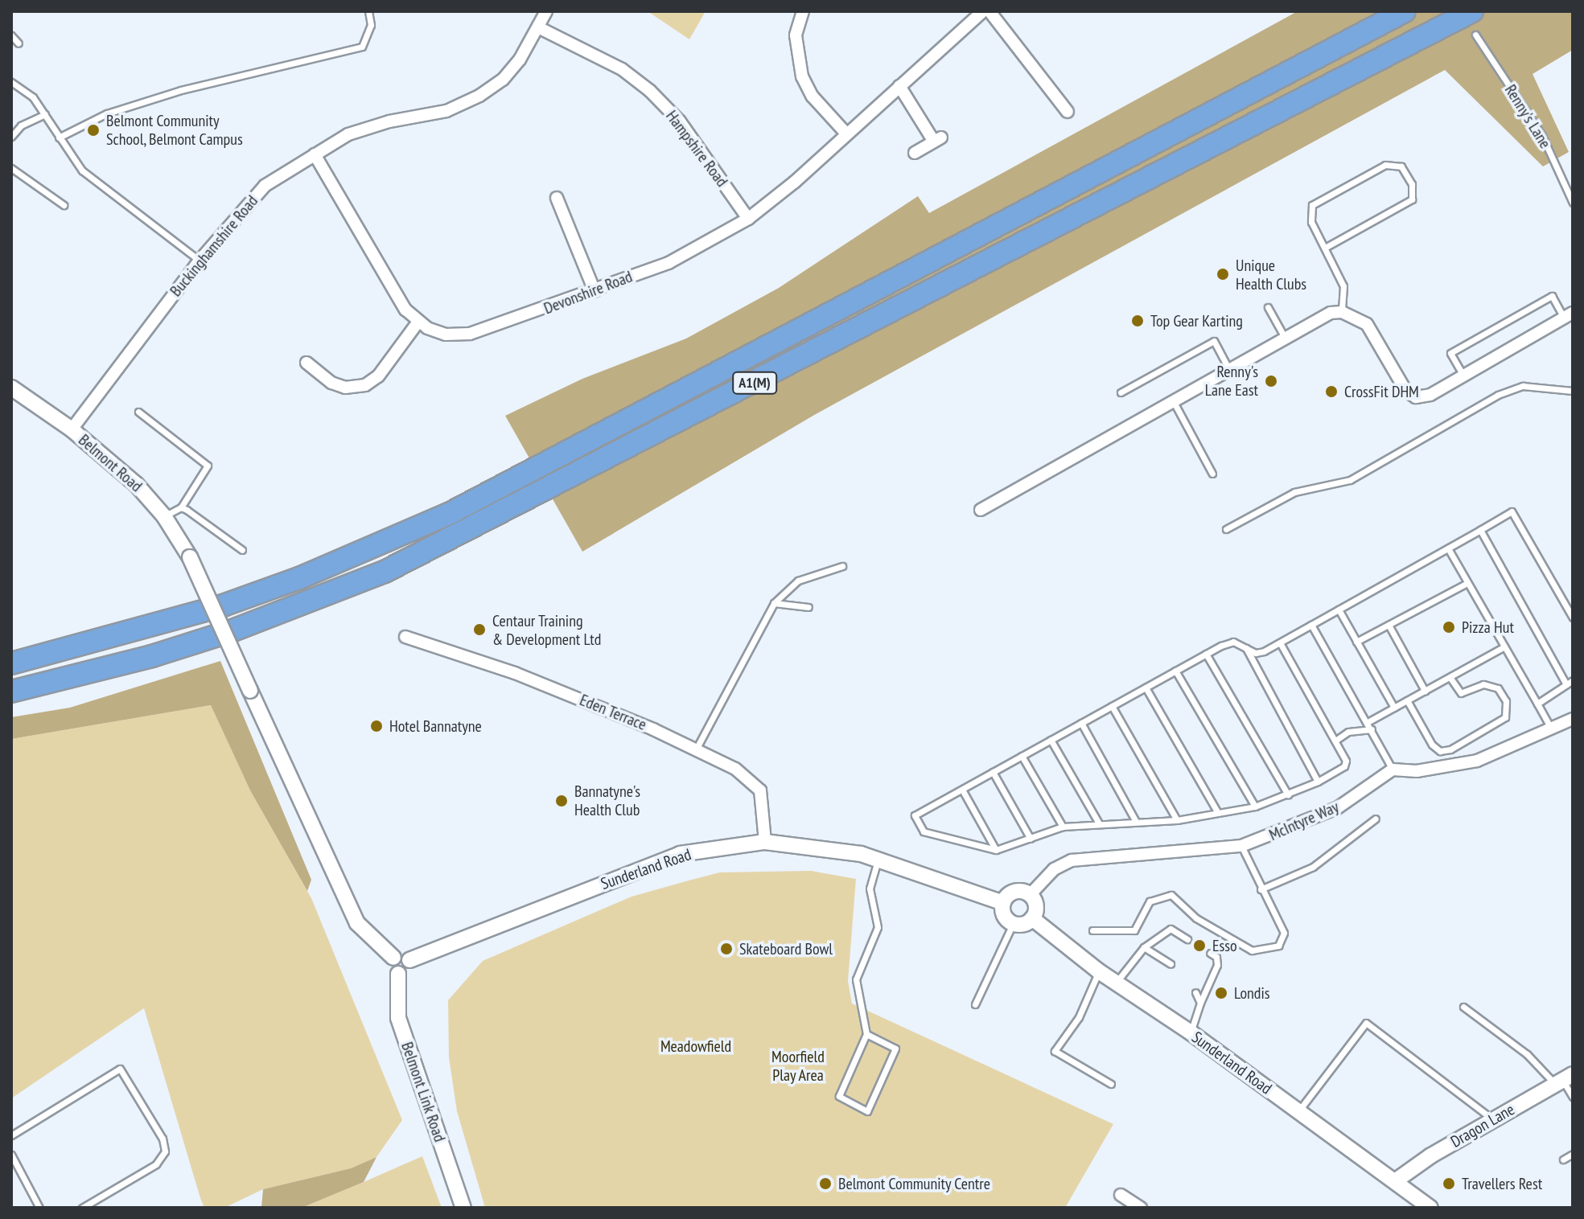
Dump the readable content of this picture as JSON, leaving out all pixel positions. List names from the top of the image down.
{
  "streets": {
    "highway": ["A1(M)"],
    "street": [
      "Hampshire Road",
      "Buckinghamshire Road",
      "Devonshire Road",
      "Belmont Road",
      "Eden Terrace",
      "McIntyre Way",
      "Sunderland Road",
      "Belmont Link Road",
      "Dragon Lane"
    ],
    "lane": ["Renny's Lane"]
  },
  "crossings": [
    ["Hampshire Road", "Buckinghamshire Road"],
    ["Hampshire Road", "Devonshire Road"],
    ["Buckinghamshire Road", "Devonshire Road"],
    ["Buckinghamshire Road", "Belmont Road"],
    ["Belmont Road", "Sunderland Road"],
    ["Belmont Road", "Belmont Link Road"],
    ["Eden Terrace", "Sunderland Road"],
    ["McIntyre Way", "Sunderland Road"],
    ["Sunderland Road", "Belmont Link Road"],
    ["Sunderland Road", "Dragon Lane"]
  ],
  "parks": ["Meadowfield", "Moorfield Play Area"],
  "places": [
    "Belmont Community School, Belmont Campus",
    "Unique Health Clubs",
    "Top Gear Karting",
    "Renny's Lane East",
    "CrossFit DHM",
    "Pizza Hut",
    "Centaur Training & Development Ltd",
    "Hotel Bannatyne",
    "Bannatyne's Health Club",
    "Esso",
    "Skateboard Bowl",
    "Londis",
    "Belmont Community Centre",
    "Travellers Rest"
  ]
}
